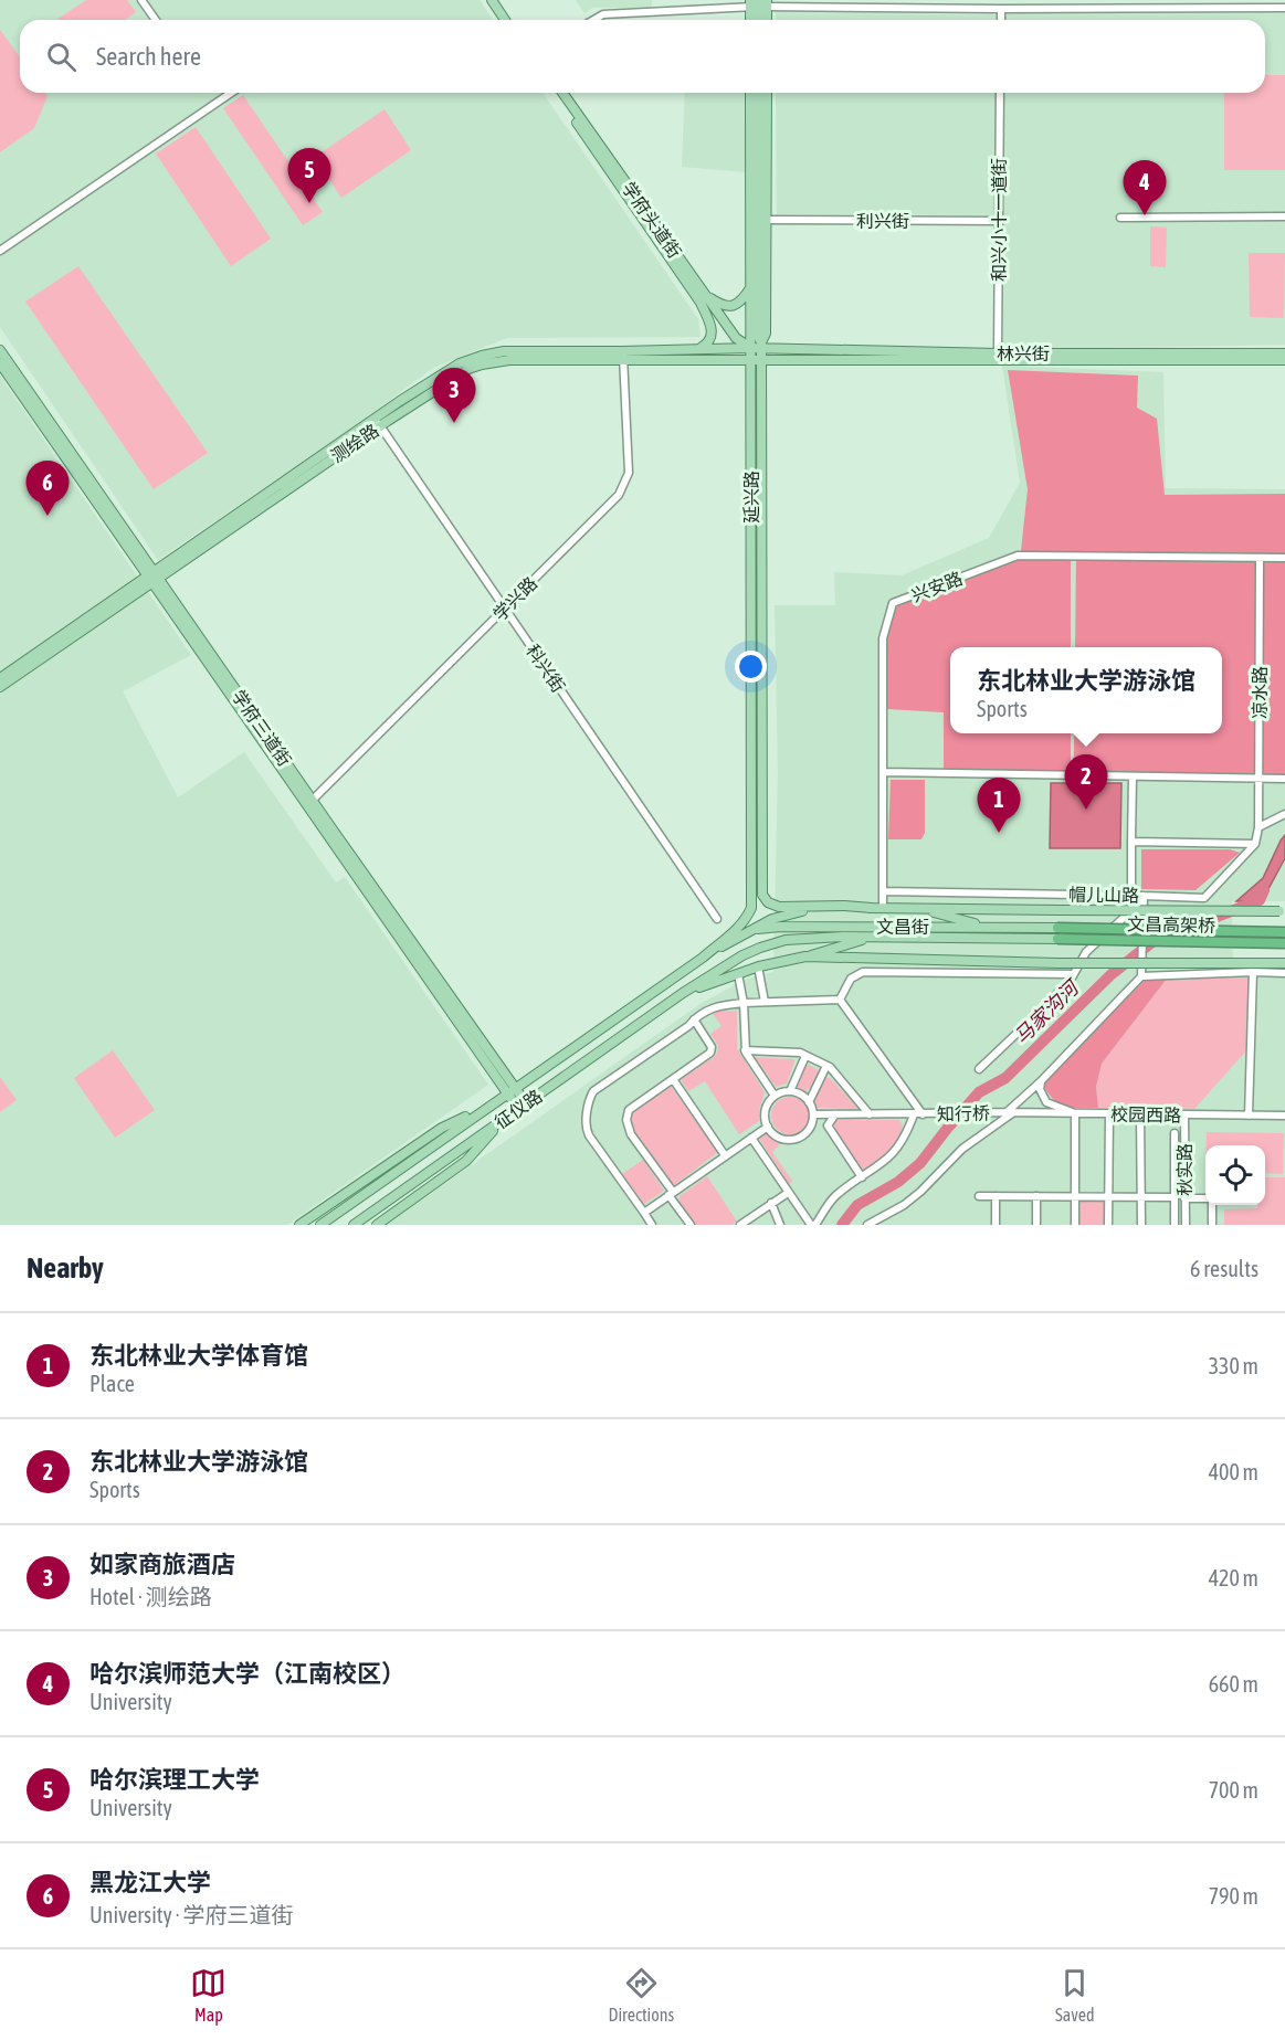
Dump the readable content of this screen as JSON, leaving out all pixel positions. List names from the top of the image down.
{
  "streets": {
    "highway": ["文昌高架桥"],
    "main road": [
      "学府头道街",
      "林兴街",
      "测绘路",
      "延兴路",
      "学府三道街",
      "文昌街",
      "征仪路"
    ],
    "street": [
      "和兴小十一道街",
      "利兴街",
      "兴安路",
      "学兴路",
      "科兴街",
      "凉水路",
      "帽儿山路",
      "知行桥",
      "校园西路",
      "秋实路"
    ]
  },
  "crossings": [
    ["学府头道街", "测绘路"],
    ["学府头道街", "延兴路"],
    ["和兴小十一道街", "利兴街"],
    ["和兴小十一道街", "林兴街"],
    ["利兴街", "延兴路"],
    ["林兴街", "测绘路"],
    ["林兴街", "延兴路"],
    ["测绘路", "延兴路"],
    ["测绘路", "学兴路"],
    ["测绘路", "科兴街"],
    ["测绘路", "学府三道街"],
    ["兴安路", "凉水路"],
    ["兴安路", "帽儿山路"],
    ["学兴路", "科兴街"],
    ["学兴路", "学府三道街"],
    ["学府三道街", "征仪路"],
    ["文昌高架桥", "文昌街"],
    ["文昌街", "征仪路"],
    ["知行桥", "校园西路"],
    ["校园西路", "秋实路"]
  ],
  "water": ["马家沟河"],
  "page": {
    "search": "Search here",
    "pins": [
      "5",
      "4",
      "3",
      "6",
      "2",
      "1"
    ],
    "popup": ["东北林业大学游泳馆", "Sports"],
    "heading": ["Nearby", "6 results"],
    "list": [
      {
        "mark": "1",
        "name": "东北林业大学体育馆",
        "note": "Place",
        "value": "330 m"
      },
      {
        "mark": "2",
        "name": "东北林业大学游泳馆",
        "note": "Sports",
        "value": "400 m"
      },
      {
        "mark": "3",
        "name": "如家商旅酒店",
        "note": "Hotel · 测绘路",
        "value": "420 m"
      },
      {
        "mark": "4",
        "name": "哈尔滨师范大学（江南校区）",
        "note": "University",
        "value": "660 m"
      },
      {
        "mark": "5",
        "name": "哈尔滨理工大学",
        "note": "University",
        "value": "700 m"
      },
      {
        "mark": "6",
        "name": "黑龙江大学",
        "note": "University · 学府三道街",
        "value": "790 m"
      }
    ],
    "nav": ["Map", "Directions", "Saved"]
  }
}
